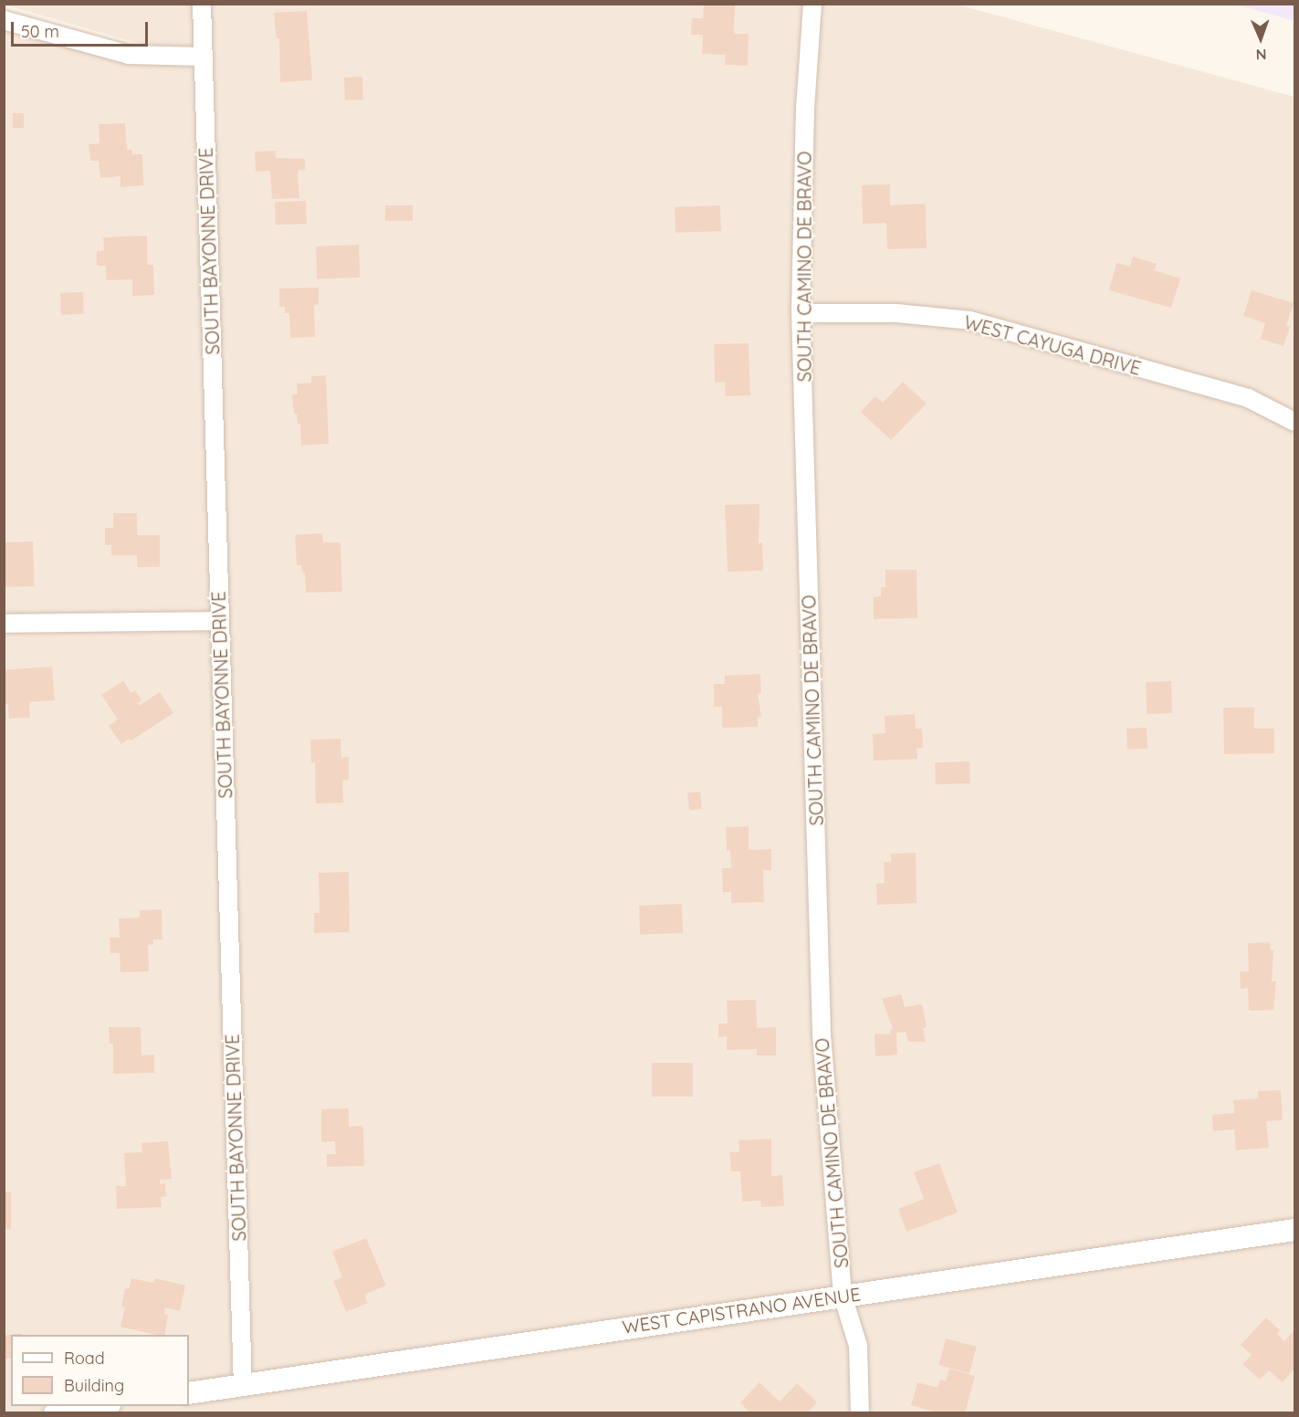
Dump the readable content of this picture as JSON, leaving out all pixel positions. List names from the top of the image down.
{
  "streets": {
    "street": [
      "SOUTH BAYONNE DRIVE",
      "SOUTH CAMINO DE BRAVO",
      "WEST CAYUGA DRIVE",
      "WEST CAPISTRANO AVENUE"
    ]
  },
  "crossings": [
    ["SOUTH BAYONNE DRIVE", "WEST CAPISTRANO AVENUE"],
    ["SOUTH CAMINO DE BRAVO", "WEST CAYUGA DRIVE"],
    ["SOUTH CAMINO DE BRAVO", "WEST CAPISTRANO AVENUE"]
  ],
  "legend": ["Road", "Building"],
  "scale_bar": "50 m",
  "north": "bottom"
}
